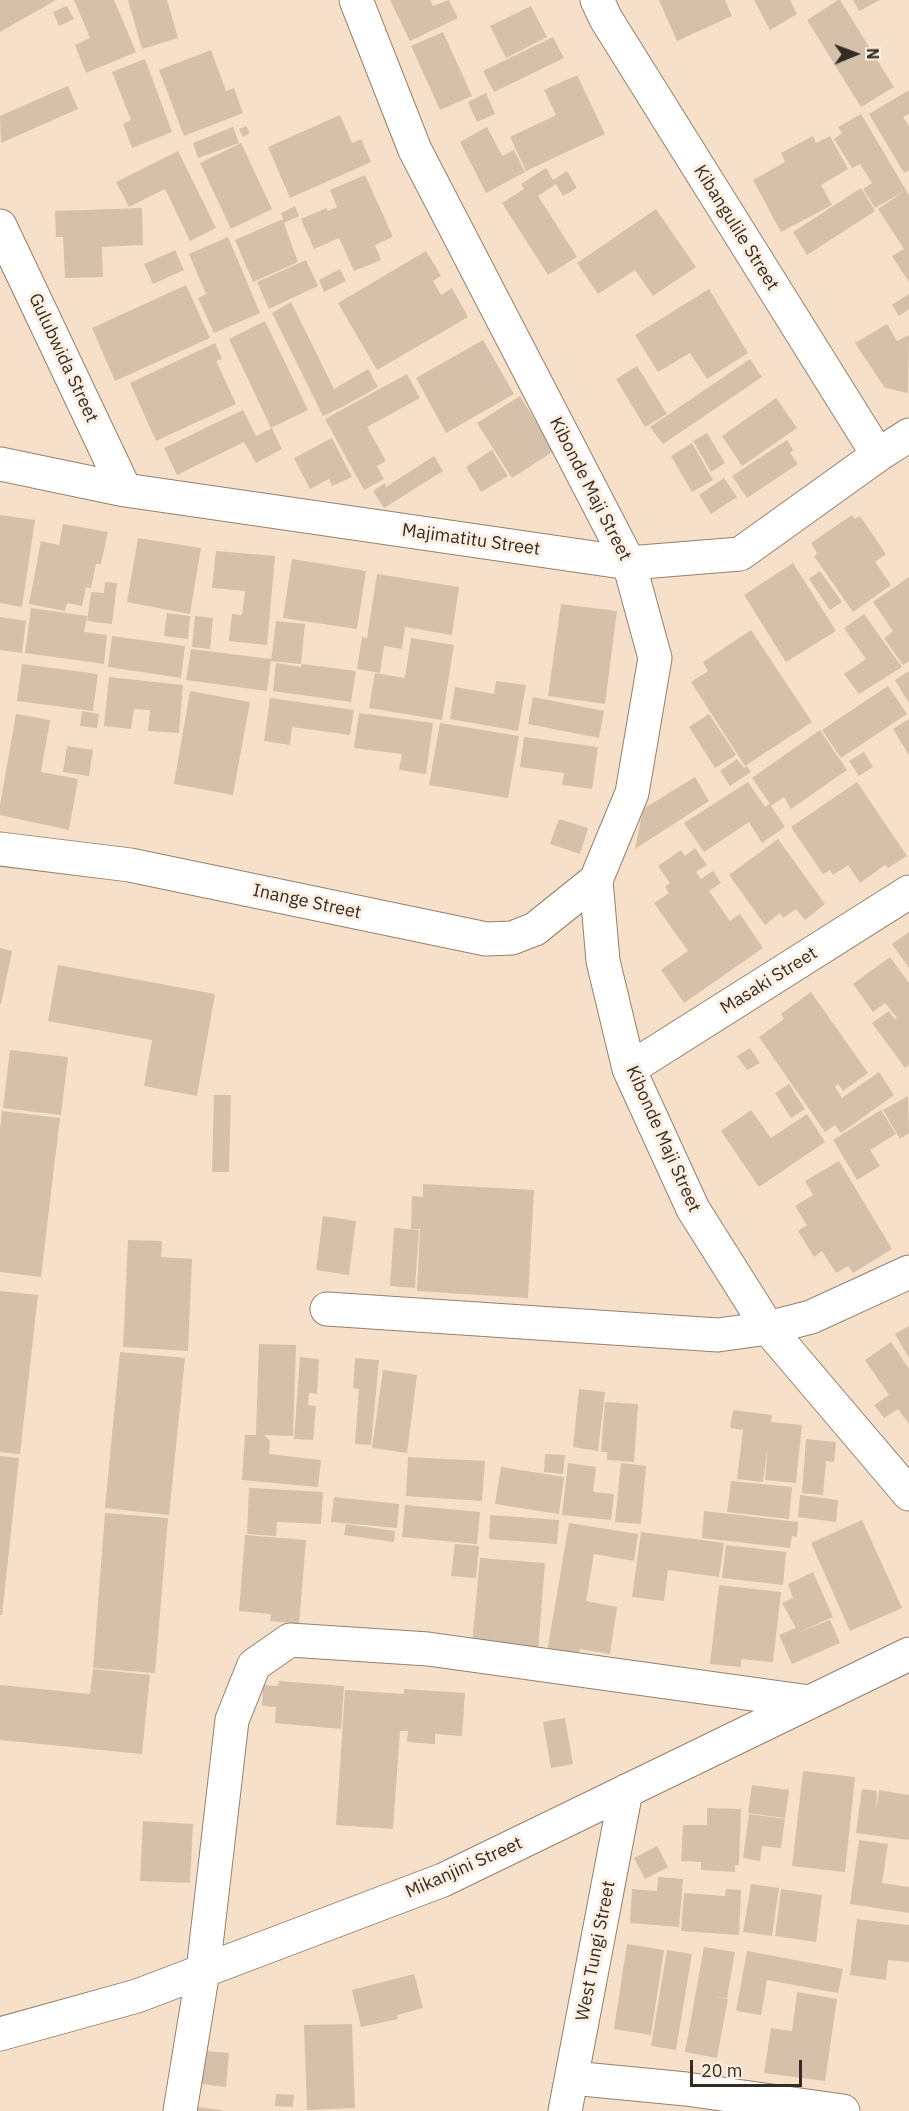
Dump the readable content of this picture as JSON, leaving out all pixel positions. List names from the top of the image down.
{
  "streets": {
    "street": [
      "Kibangulile Street",
      "Gulubwida Street",
      "Kibonde Maji Street",
      "Majimatitu Street",
      "Inange Street",
      "Masaki Street",
      "Mikanjini Street",
      "West Tungi Street"
    ]
  },
  "crossings": [
    ["Kibangulile Street", "Majimatitu Street"],
    ["Gulubwida Street", "Majimatitu Street"],
    ["Kibonde Maji Street", "Majimatitu Street"],
    ["Kibonde Maji Street", "Inange Street"],
    ["Kibonde Maji Street", "Masaki Street"],
    ["Mikanjini Street", "West Tungi Street"]
  ],
  "scale_bar": "20 m",
  "north": "right"
}
